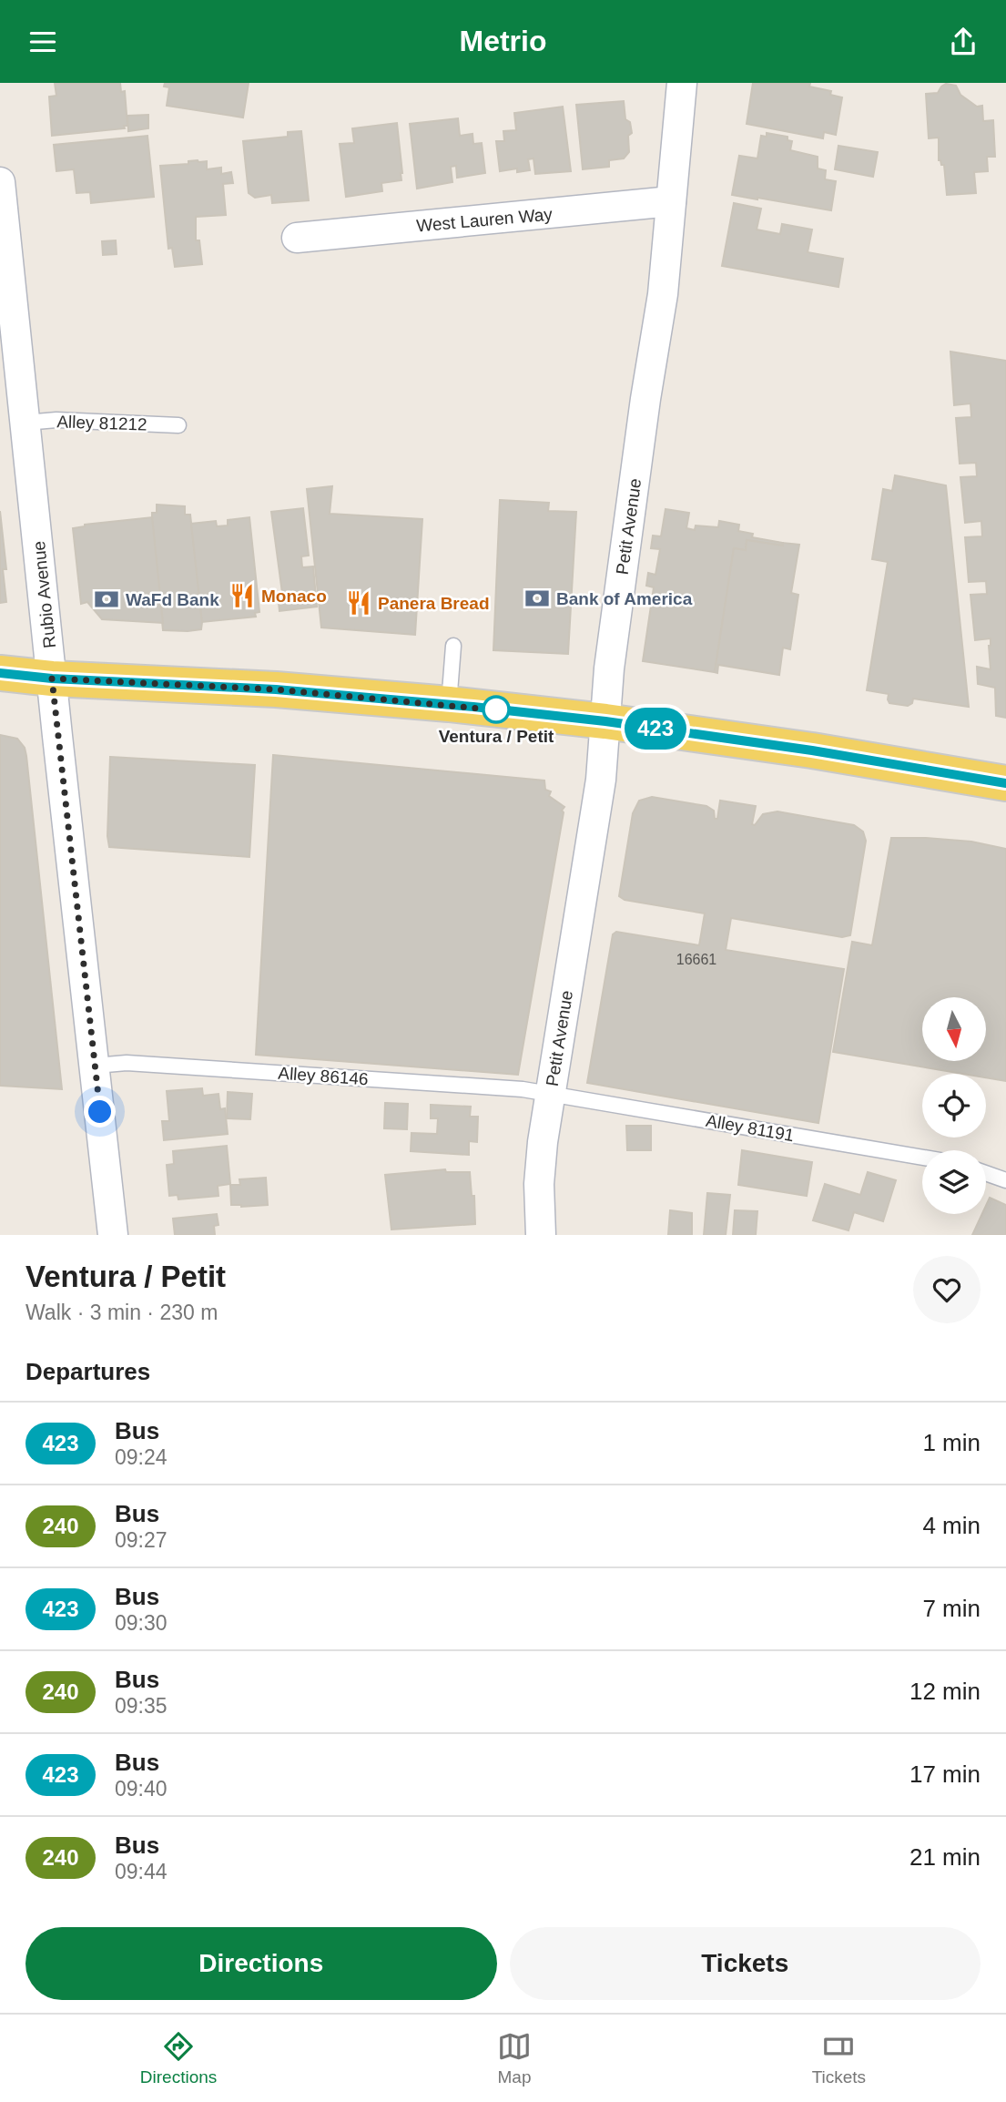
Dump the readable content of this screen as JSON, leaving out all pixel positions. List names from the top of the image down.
{
  "streets": {
    "street": ["West Lauren Way", "Petit Avenue", "Rubio Avenue"],
    "lane": ["Alley 81212", "Alley 86146", "Alley 81191"]
  },
  "crossings": [
    ["West Lauren Way", "Petit Avenue"],
    ["Alley 81212", "Rubio Avenue"],
    ["Petit Avenue", "Alley 86146"],
    ["Petit Avenue", "Alley 81191"],
    ["Rubio Avenue", "Alley 86146"],
    ["Alley 86146", "Alley 81191"]
  ],
  "places": {
    "restaurant": ["Monaco", "Panera Bread"],
    "bank": ["Bank of America", "WaFd Bank"],
    "other": ["Ventura / Petit"]
  },
  "lines": ["bus line 423"],
  "house_numbers": ["16661"],
  "north": "bottom",
  "page": {
    "header": "Metrio",
    "on_map": "423",
    "heading": [
      ["Ventura / Petit", "Walk · 3 min · 230 m"],
      "Departures"
    ],
    "list": [
      {
        "mark": "423",
        "name": "Bus",
        "note": "09:24",
        "value": "1 min"
      },
      {
        "mark": "240",
        "name": "Bus",
        "note": "09:27",
        "value": "4 min"
      },
      {
        "mark": "423",
        "name": "Bus",
        "note": "09:30",
        "value": "7 min"
      },
      {
        "mark": "240",
        "name": "Bus",
        "note": "09:35",
        "value": "12 min"
      },
      {
        "mark": "423",
        "name": "Bus",
        "note": "09:40",
        "value": "17 min"
      },
      {
        "mark": "240",
        "name": "Bus",
        "note": "09:44",
        "value": "21 min"
      }
    ],
    "buttons": ["Directions", "Tickets"],
    "tabs": ["Directions", "Map", "Tickets"]
  }
}
